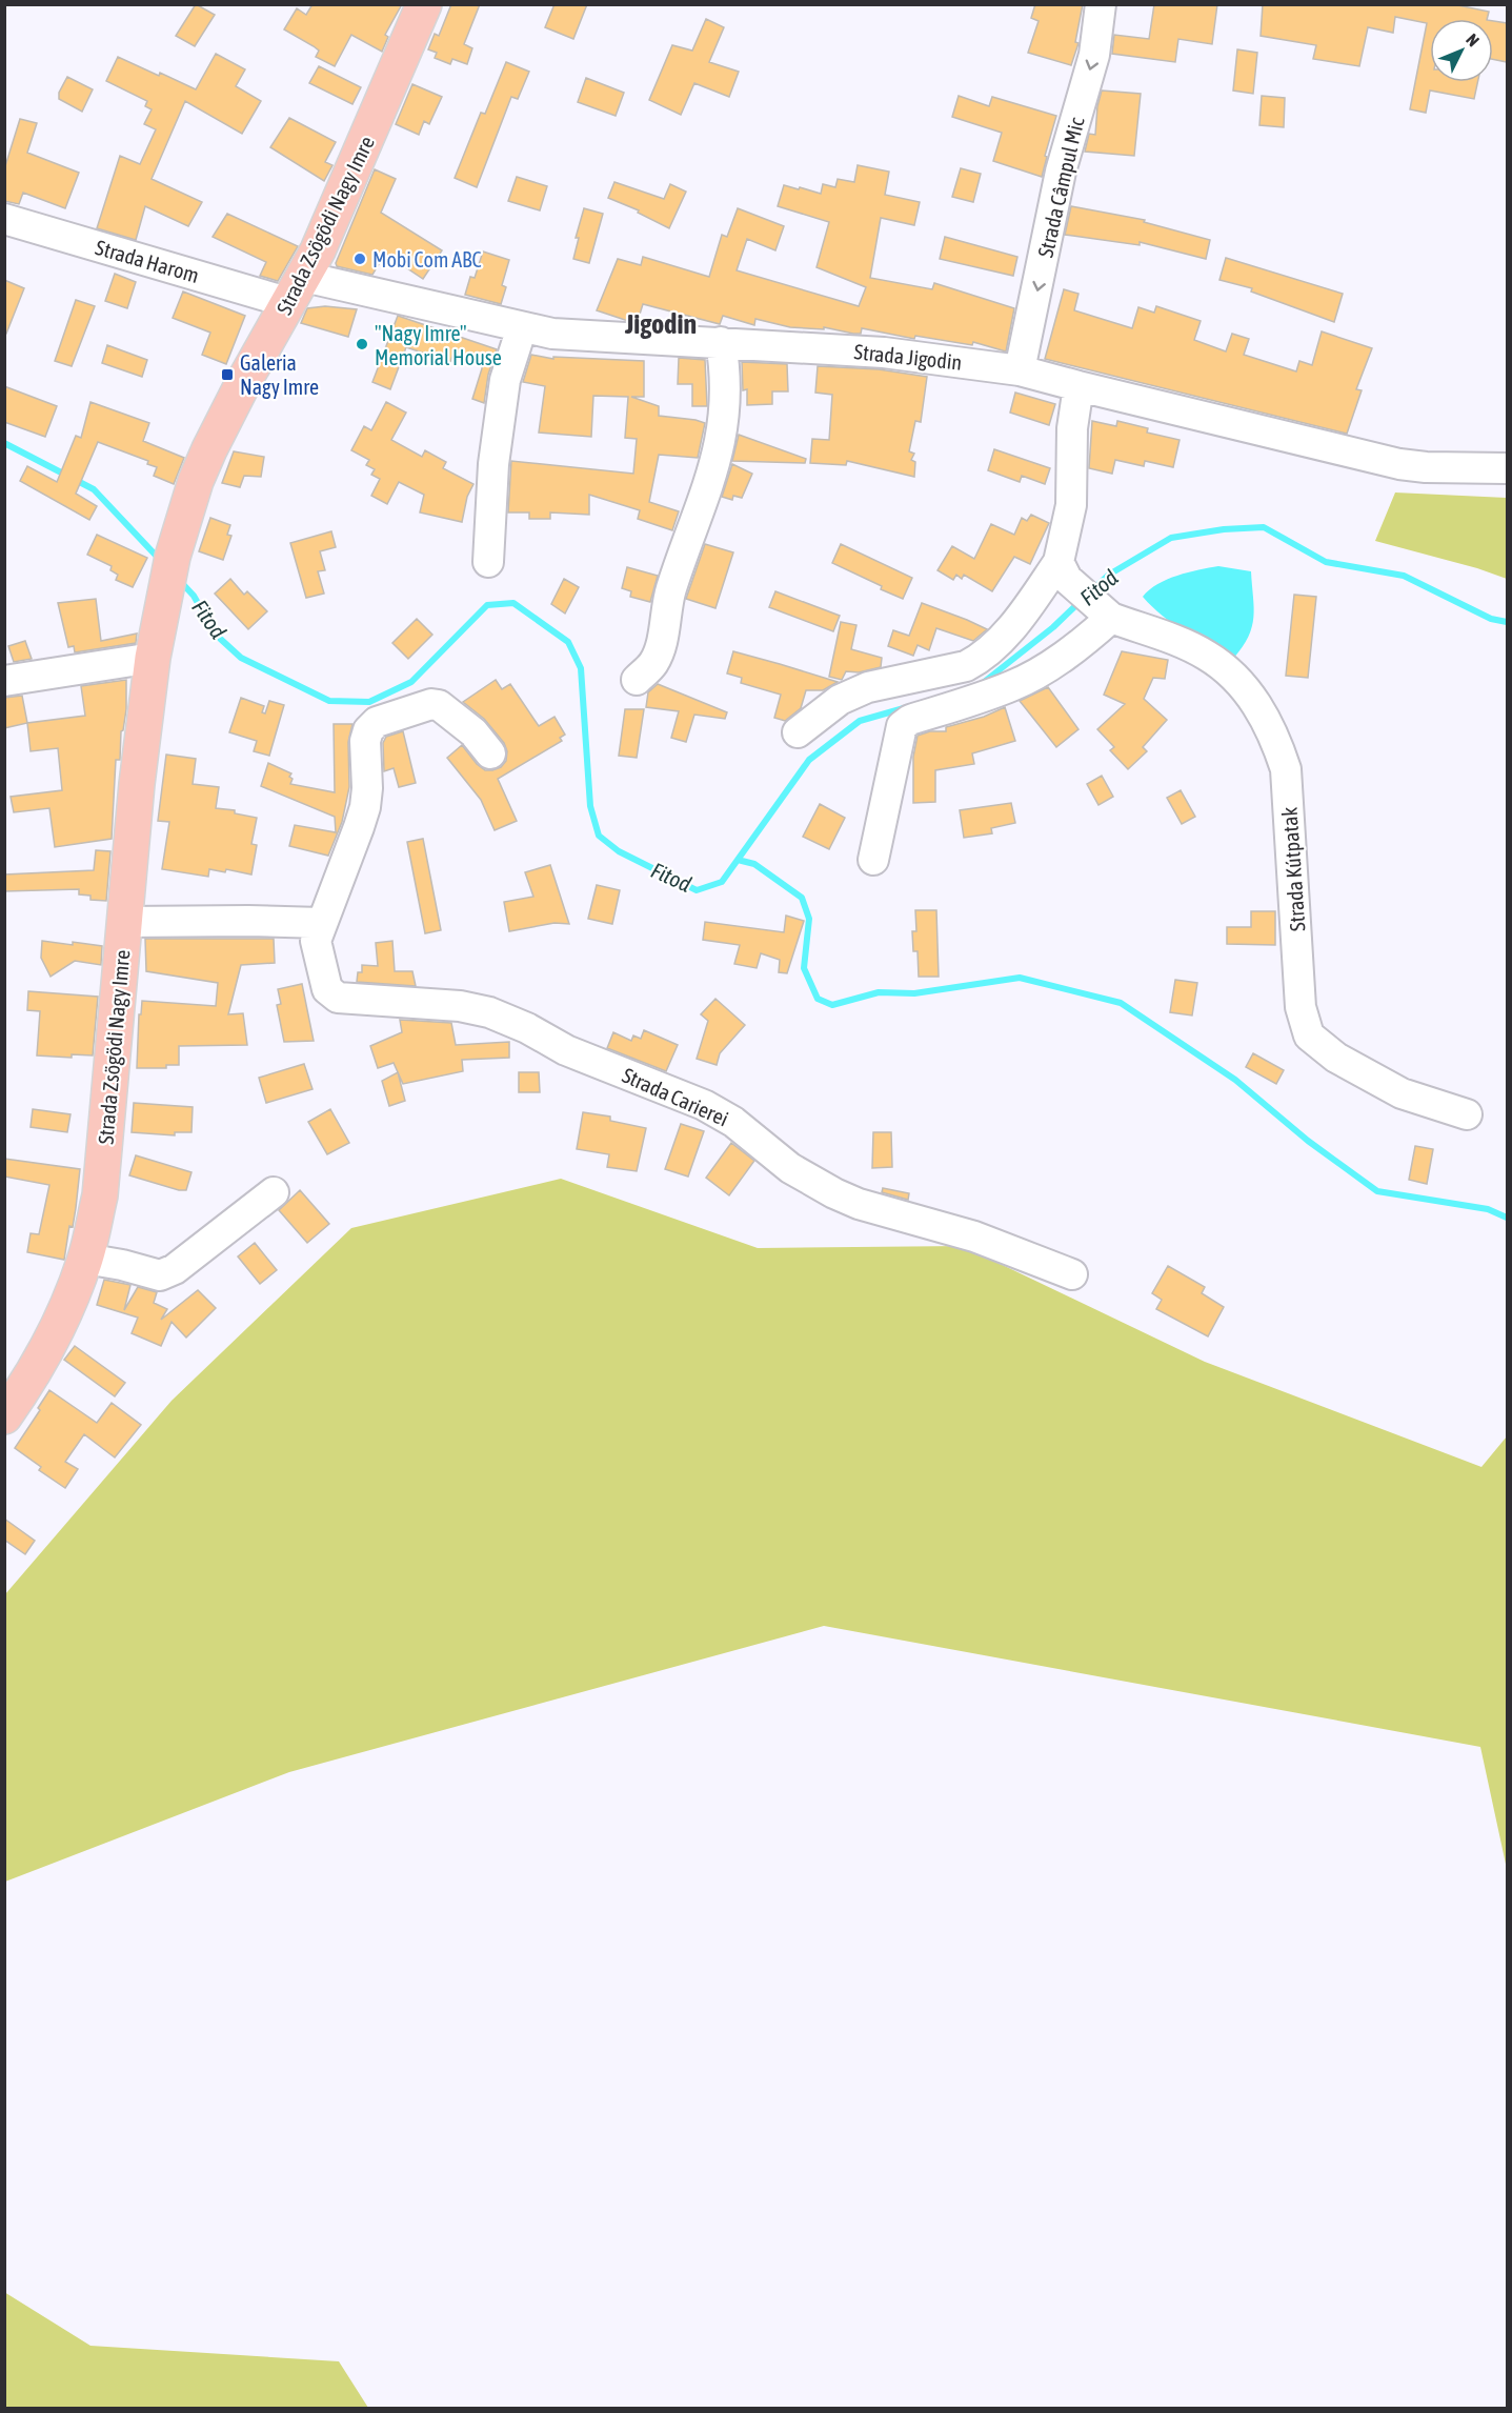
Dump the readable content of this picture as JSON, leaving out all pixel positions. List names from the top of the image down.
{
  "streets": {
    "main road": ["Strada Zsögödi Nagy Imre"],
    "street": [
      "Strada Câmpul Mic",
      "Strada Harom",
      "Strada Jigodin",
      "Strada Kútpatak",
      "Strada Carierei"
    ]
  },
  "crossings": [
    ["Strada Câmpul Mic", "Strada Jigodin"],
    ["Strada Zsögödi Nagy Imre", "Strada Harom"],
    ["Strada Zsögödi Nagy Imre", "Strada Jigodin"],
    ["Strada Harom", "Strada Jigodin"]
  ],
  "one_way": ["Strada Câmpul Mic"],
  "districts": ["Jigodin"],
  "water": ["Fitod"],
  "places": {
    "other": ["Mobi Com ABC", "\"Nagy Imre\" Memorial House"],
    "transit": ["Galeria Nagy Imre"]
  },
  "north": "top right"
}
